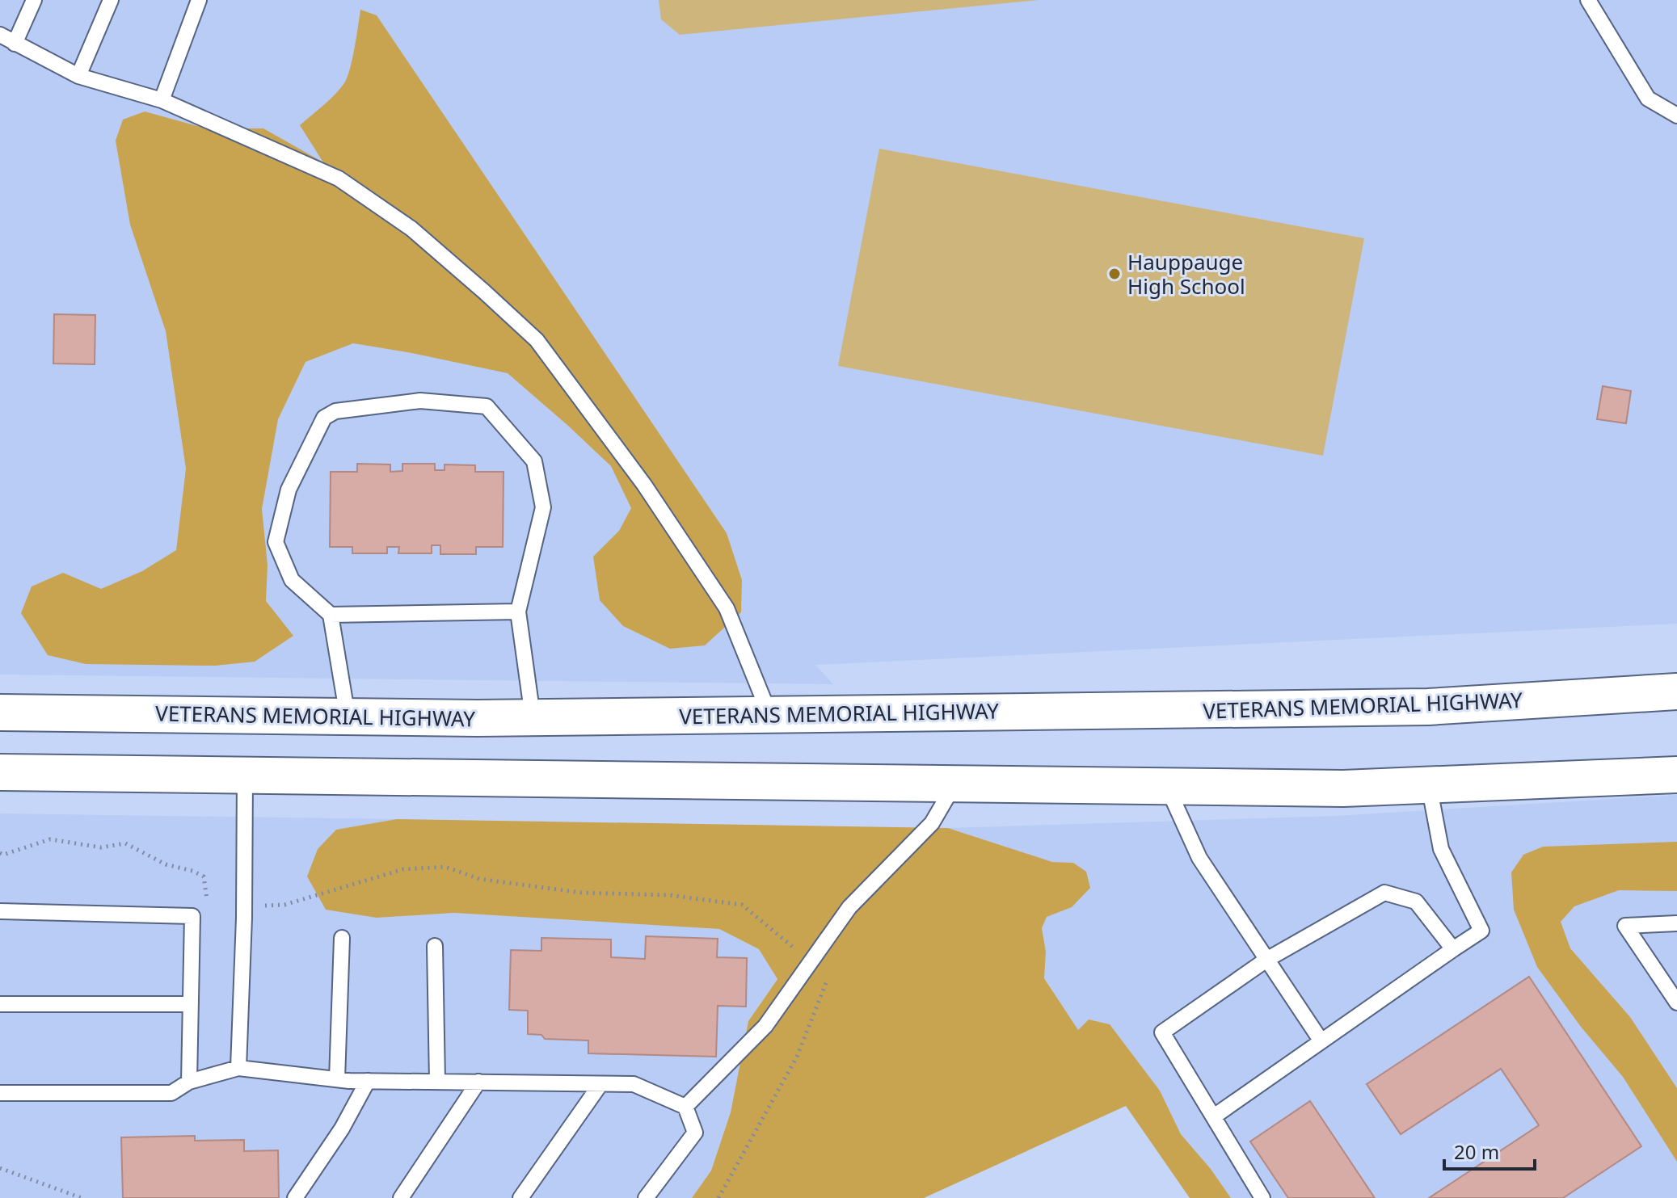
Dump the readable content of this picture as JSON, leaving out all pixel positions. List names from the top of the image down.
{
  "streets": {
    "highway": ["VETERANS MEMORIAL HIGHWAY"]
  },
  "places": ["Hauppauge High School"],
  "scale_bar": "20 m"
}
